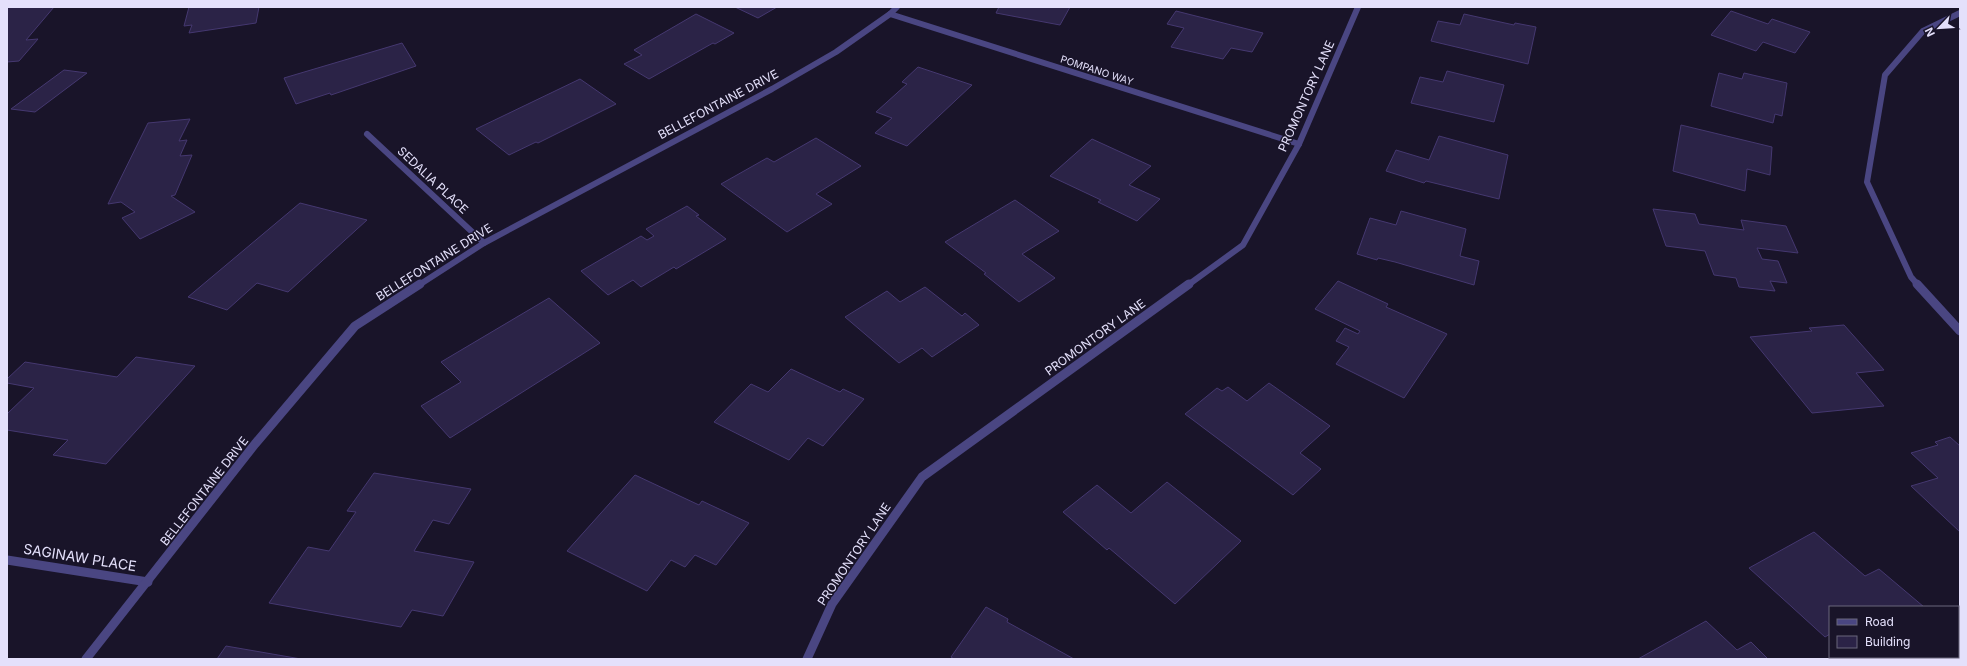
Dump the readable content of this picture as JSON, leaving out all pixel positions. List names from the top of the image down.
{
  "streets": {
    "street": [
      "POMPANO WAY",
      "PROMONTORY LANE",
      "BELLEFONTAINE DRIVE",
      "SEDALIA PLACE",
      "SAGINAW PLACE"
    ]
  },
  "crossings": [
    ["POMPANO WAY", "PROMONTORY LANE"],
    ["POMPANO WAY", "BELLEFONTAINE DRIVE"],
    ["BELLEFONTAINE DRIVE", "SEDALIA PLACE"],
    ["BELLEFONTAINE DRIVE", "SAGINAW PLACE"]
  ],
  "legend": ["Road", "Building"],
  "north": "bottom left"
}
